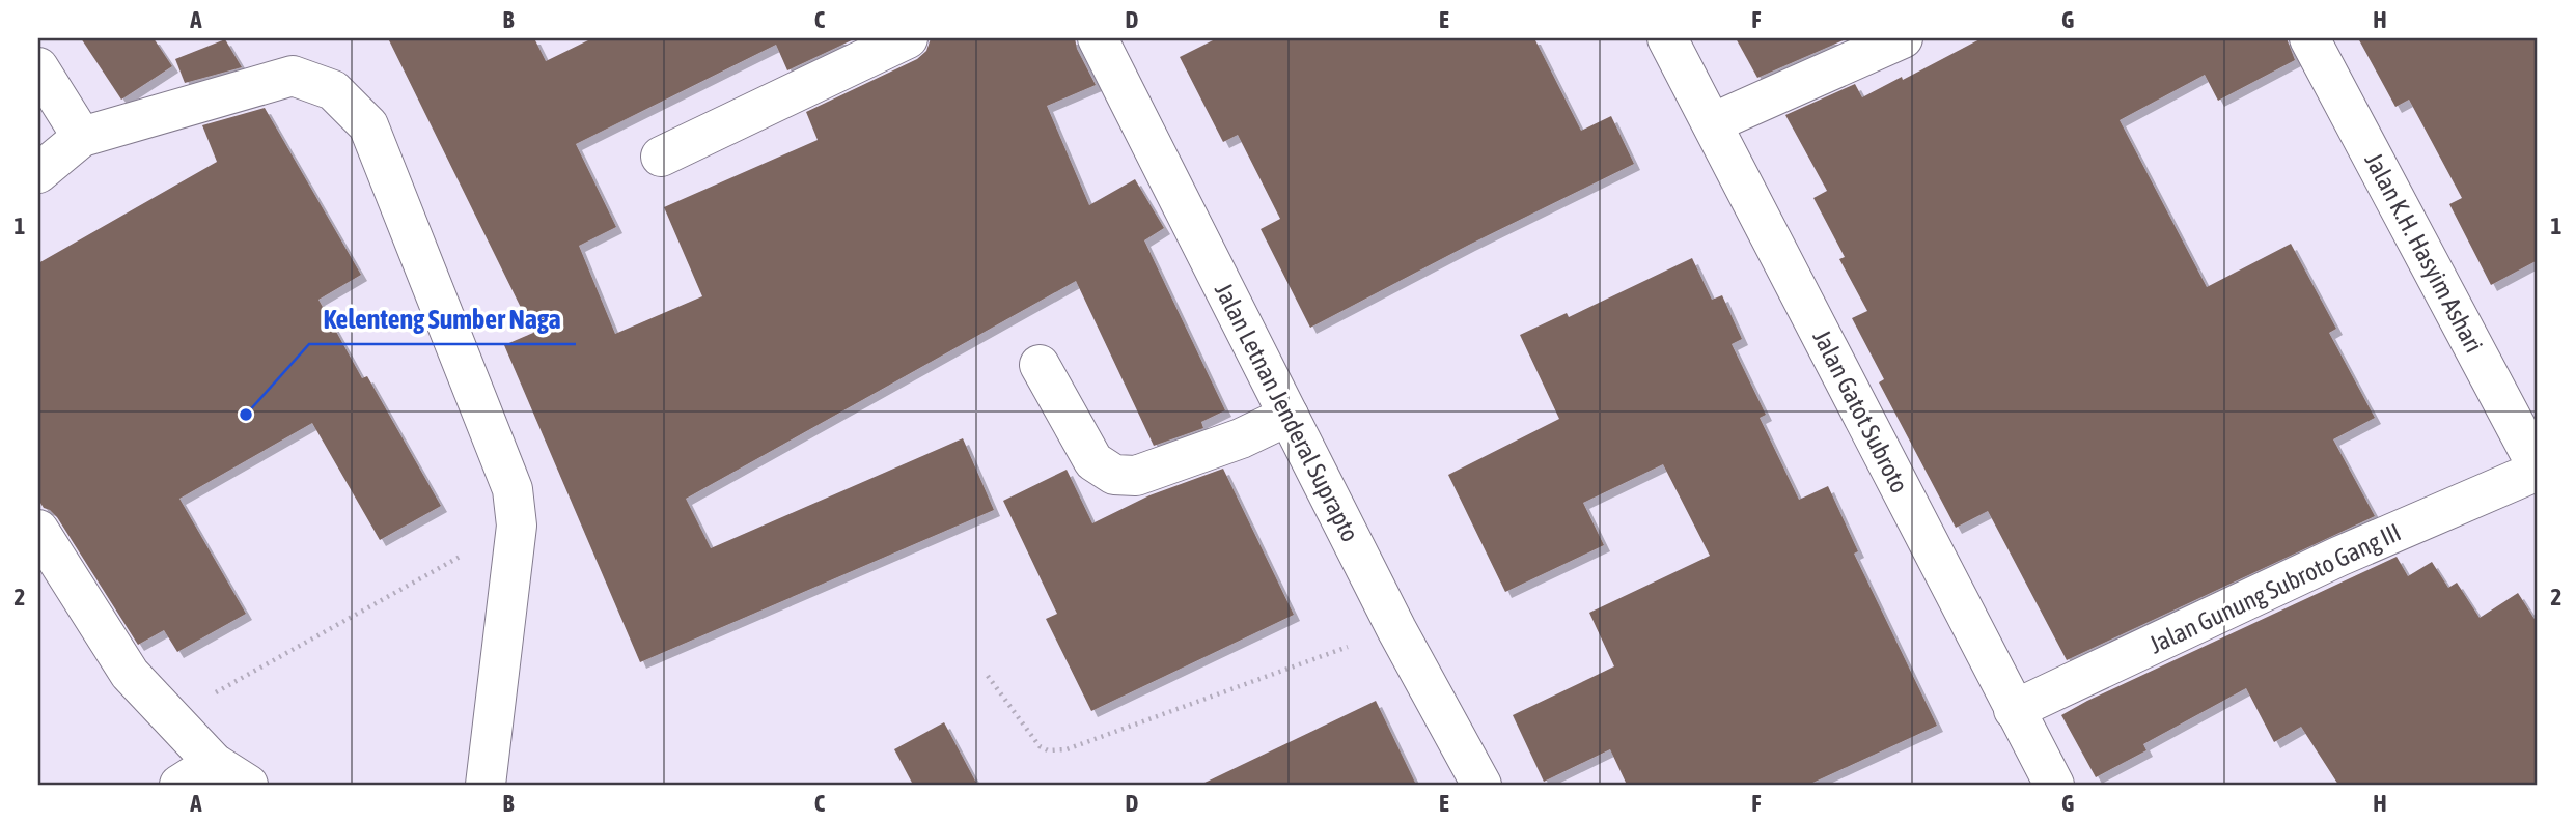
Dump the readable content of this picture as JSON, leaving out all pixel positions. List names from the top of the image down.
{
  "streets": {
    "street": [
      "Jalan K.H. Hasyim Ashari",
      "Jalan Gatot Subroto",
      "Jalan Letnan Jenderal Suprapto",
      "Jalan Gunung Subroto Gang III"
    ]
  },
  "crossings": [
    ["Jalan K.H. Hasyim Ashari", "Jalan Gunung Subroto Gang III"],
    ["Jalan Gatot Subroto", "Jalan Gunung Subroto Gang III"]
  ],
  "places": ["Kelenteng Sumber Naga"],
  "grid": {
    "columns": [
      "A",
      "B",
      "C",
      "D",
      "E",
      "F",
      "G",
      "H"
    ],
    "rows": ["1", "2"]
  }
}
